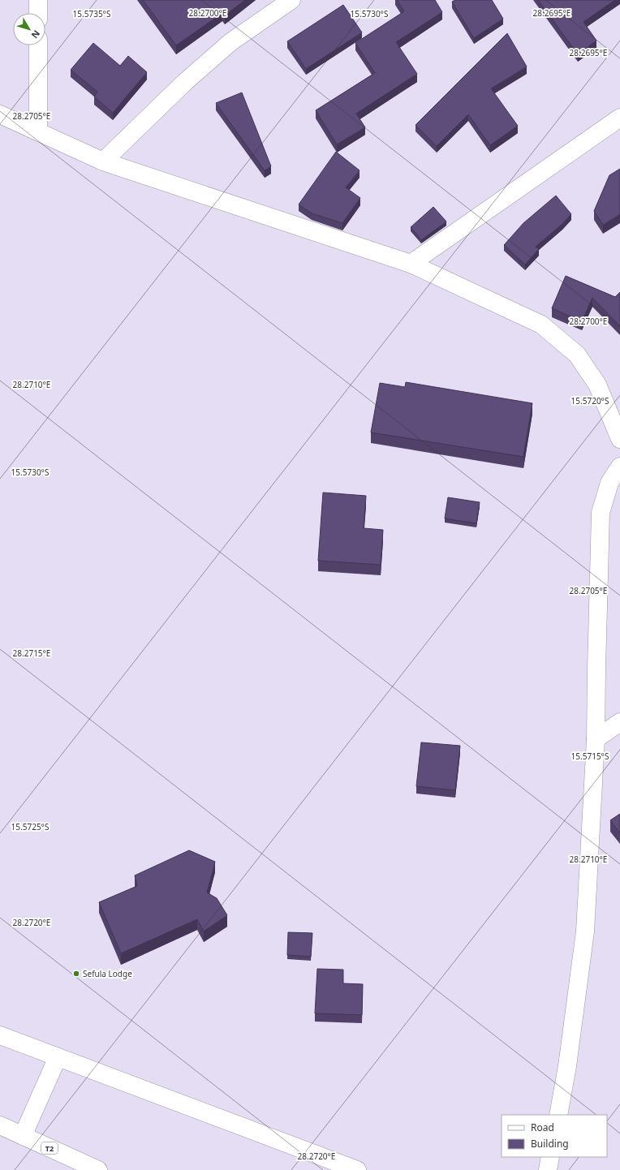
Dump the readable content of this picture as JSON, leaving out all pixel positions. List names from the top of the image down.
{
  "streets": {
    "main road": ["T2"]
  },
  "places": ["Sefula Lodge"],
  "legend": ["Road", "Building"],
  "north": "bottom right",
  "coordinates": [
    "28.2700°E",
    "28.2695°E",
    "15.5735°S",
    "15.5730°S",
    "28.2705°E",
    "28.2710°E",
    "15.5720°S",
    "28.2715°E",
    "15.5715°S",
    "15.5725°S",
    "28.2720°E"
  ]
}
